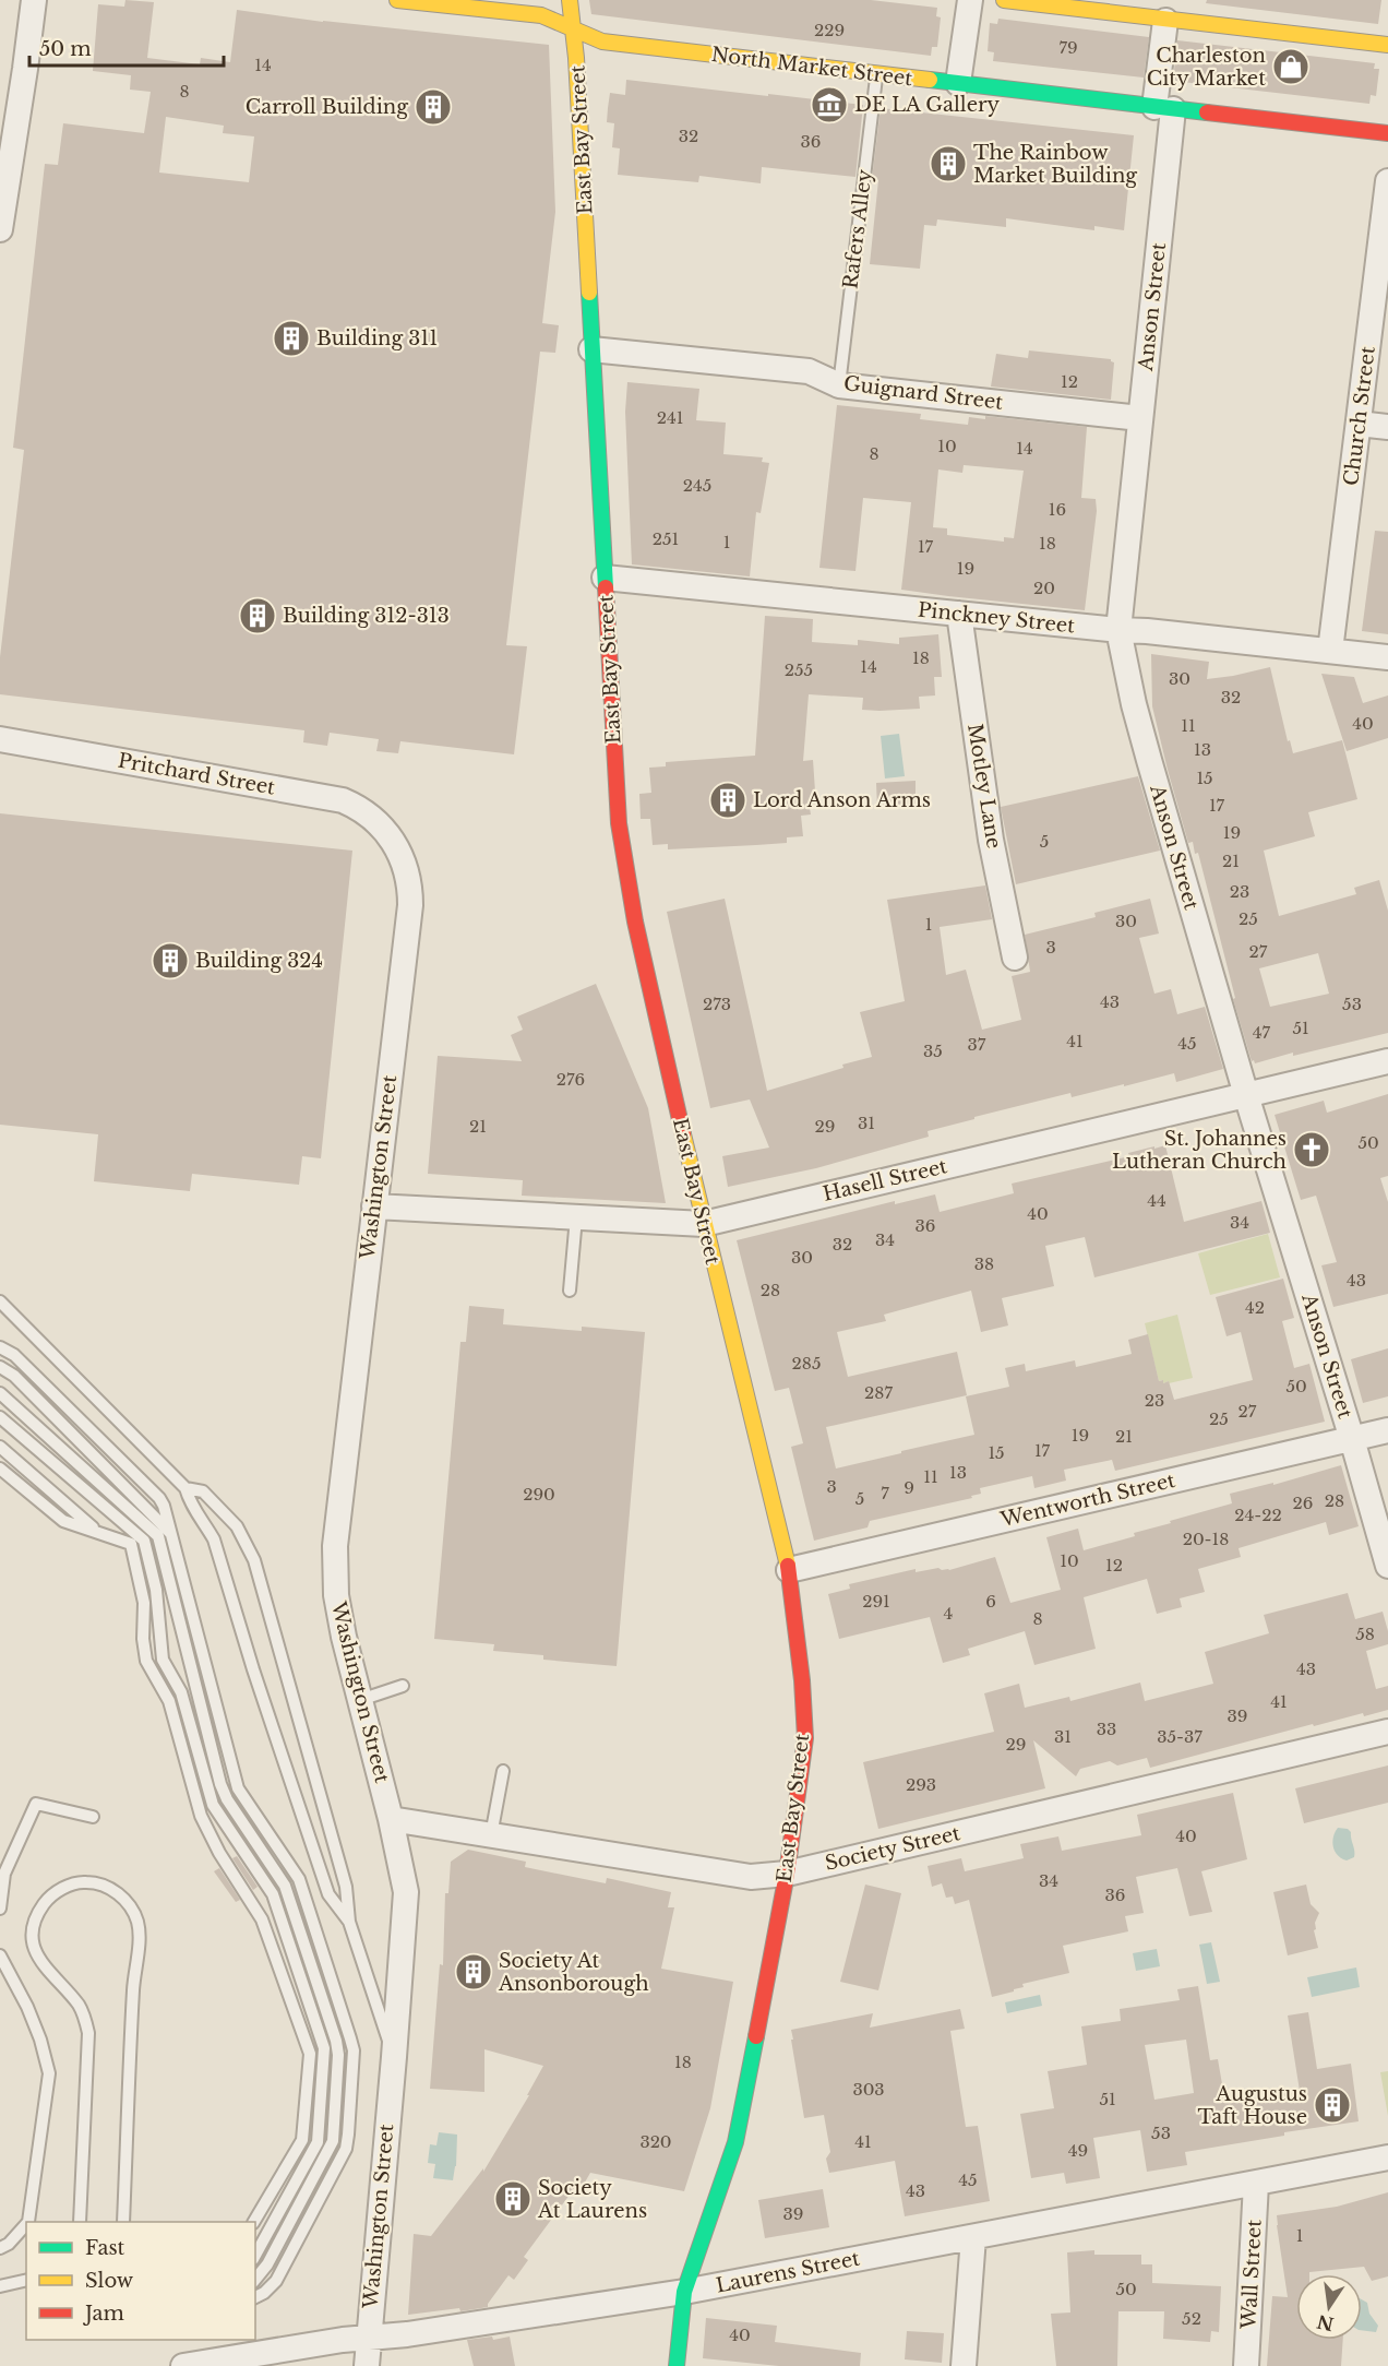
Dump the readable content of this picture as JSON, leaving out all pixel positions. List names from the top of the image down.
{
  "streets": {
    "street": [
      "North Market Street",
      "East Bay Street",
      "Anson Street",
      "Guignard Street",
      "Church Street",
      "Pinckney Street",
      "Pritchard Street",
      "Motley Lane",
      "Washington Street",
      "Hasell Street",
      "Wentworth Street",
      "Society Street",
      "Laurens Street",
      "Wall Street"
    ],
    "lane": ["Rafers Alley"]
  },
  "crossings": [
    ["North Market Street", "East Bay Street"],
    ["North Market Street", "Rafers Alley"],
    ["North Market Street", "Anson Street"],
    ["East Bay Street", "Guignard Street"],
    ["East Bay Street", "Pinckney Street"],
    ["East Bay Street", "Hasell Street"],
    ["East Bay Street", "Wentworth Street"],
    ["East Bay Street", "Society Street"],
    ["East Bay Street", "Laurens Street"],
    ["Rafers Alley", "Guignard Street"],
    ["Anson Street", "Guignard Street"],
    ["Anson Street", "Pinckney Street"],
    ["Anson Street", "Hasell Street"],
    ["Anson Street", "Wentworth Street"],
    ["Church Street", "Pinckney Street"],
    ["Pinckney Street", "Motley Lane"],
    ["Pritchard Street", "Washington Street"],
    ["Washington Street", "Hasell Street"],
    ["Washington Street", "Society Street"],
    ["Washington Street", "Laurens Street"],
    ["Laurens Street", "Wall Street"]
  ],
  "places": {
    "shop": ["Charleston City Market"],
    "museum": ["DE LA Gallery"],
    "building": [
      "Carroll Building",
      "The Rainbow Market Building",
      "Building 311",
      "Building 312-313",
      "Lord Anson Arms",
      "Building 324",
      "Society At Ansonborough",
      "Augustus Taft House",
      "Society At Laurens"
    ],
    "church": ["St. Johannes Lutheran Church"]
  },
  "house_numbers": [
    "229",
    "79",
    "14",
    "8",
    "32",
    "36",
    "12",
    "241",
    "10",
    "14",
    "8",
    "245",
    "16",
    "251",
    "1",
    "18",
    "17",
    "19",
    "20",
    "18",
    "14",
    "255",
    "30",
    "32",
    "40",
    "11",
    "13",
    "15",
    "17",
    "19",
    "5",
    "21",
    "23",
    "25",
    "30",
    "1",
    "3",
    "27",
    "43",
    "273",
    "53",
    "51",
    "47",
    "41",
    "45",
    "37",
    "35",
    "276",
    "31",
    "21",
    "29",
    "50",
    "44",
    "40",
    "34",
    "36",
    "34",
    "32",
    "30",
    "38",
    "43",
    "28",
    "42",
    "285",
    "50",
    "287",
    "23",
    "27",
    "25",
    "19",
    "21",
    "17",
    "15",
    "13",
    "11",
    "3",
    "9",
    "7",
    "290",
    "5",
    "28",
    "26",
    "24-22",
    "20-18",
    "10",
    "12",
    "291",
    "6",
    "4",
    "8",
    "58",
    "43",
    "41",
    "39",
    "33",
    "31",
    "35-37",
    "29",
    "293",
    "40",
    "34",
    "36",
    "18",
    "303",
    "51",
    "53",
    "320",
    "41",
    "49",
    "45",
    "43",
    "39",
    "1",
    "50",
    "52",
    "40"
  ],
  "legend": ["Fast", "Slow", "Jam"],
  "scale_bar": "50 m",
  "north": "bottom"
}
